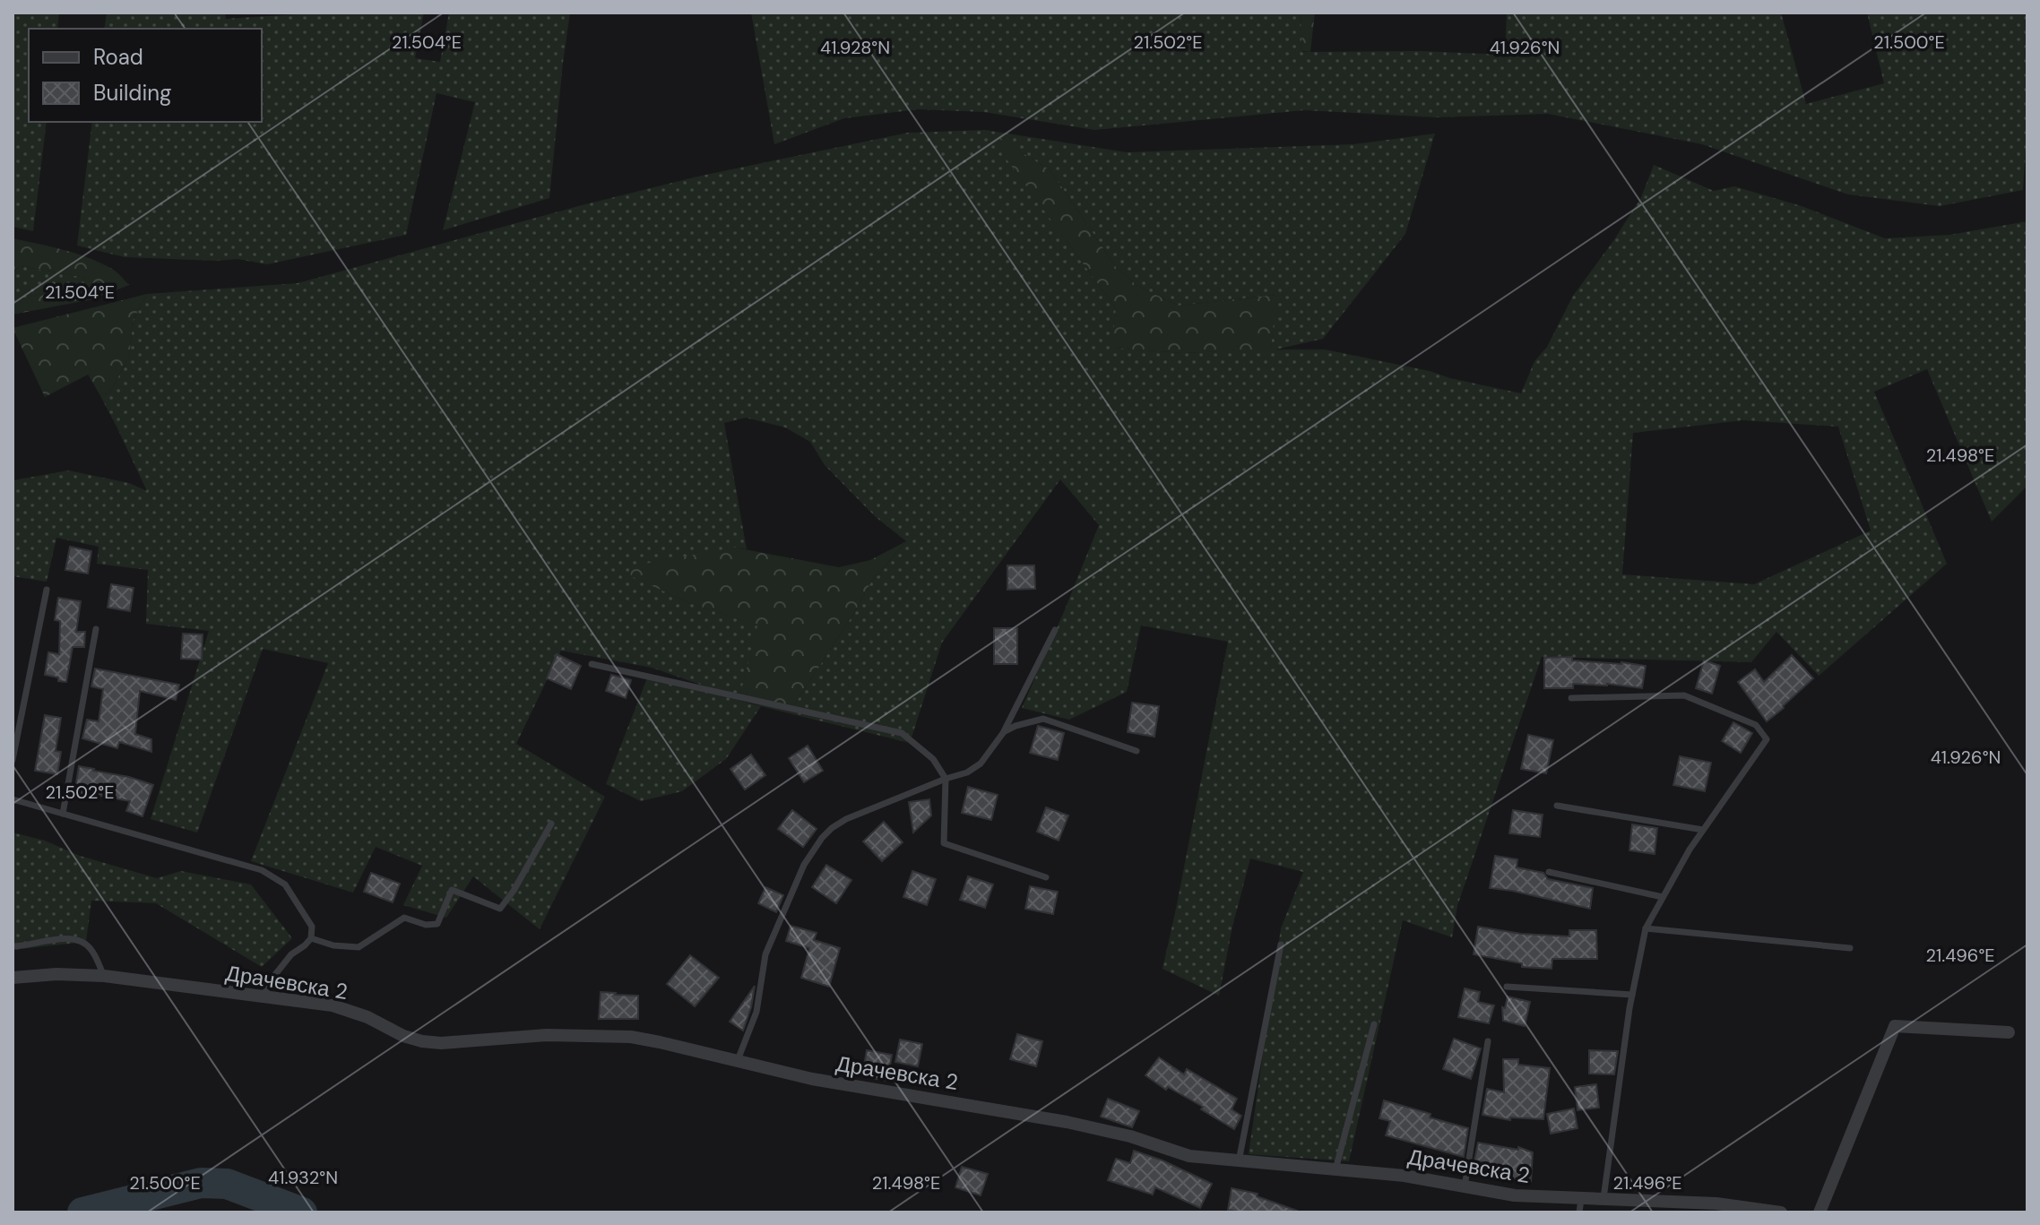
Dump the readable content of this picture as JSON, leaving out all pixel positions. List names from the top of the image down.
{
  "streets": {
    "street": ["Драчевска 2"]
  },
  "legend": ["Road", "Building"],
  "coordinates": [
    "21.504°E",
    "21.502°E",
    "21.500°E",
    "41.928°N",
    "41.926°N",
    "21.498°E",
    "21.496°E",
    "41.932°N"
  ]
}
